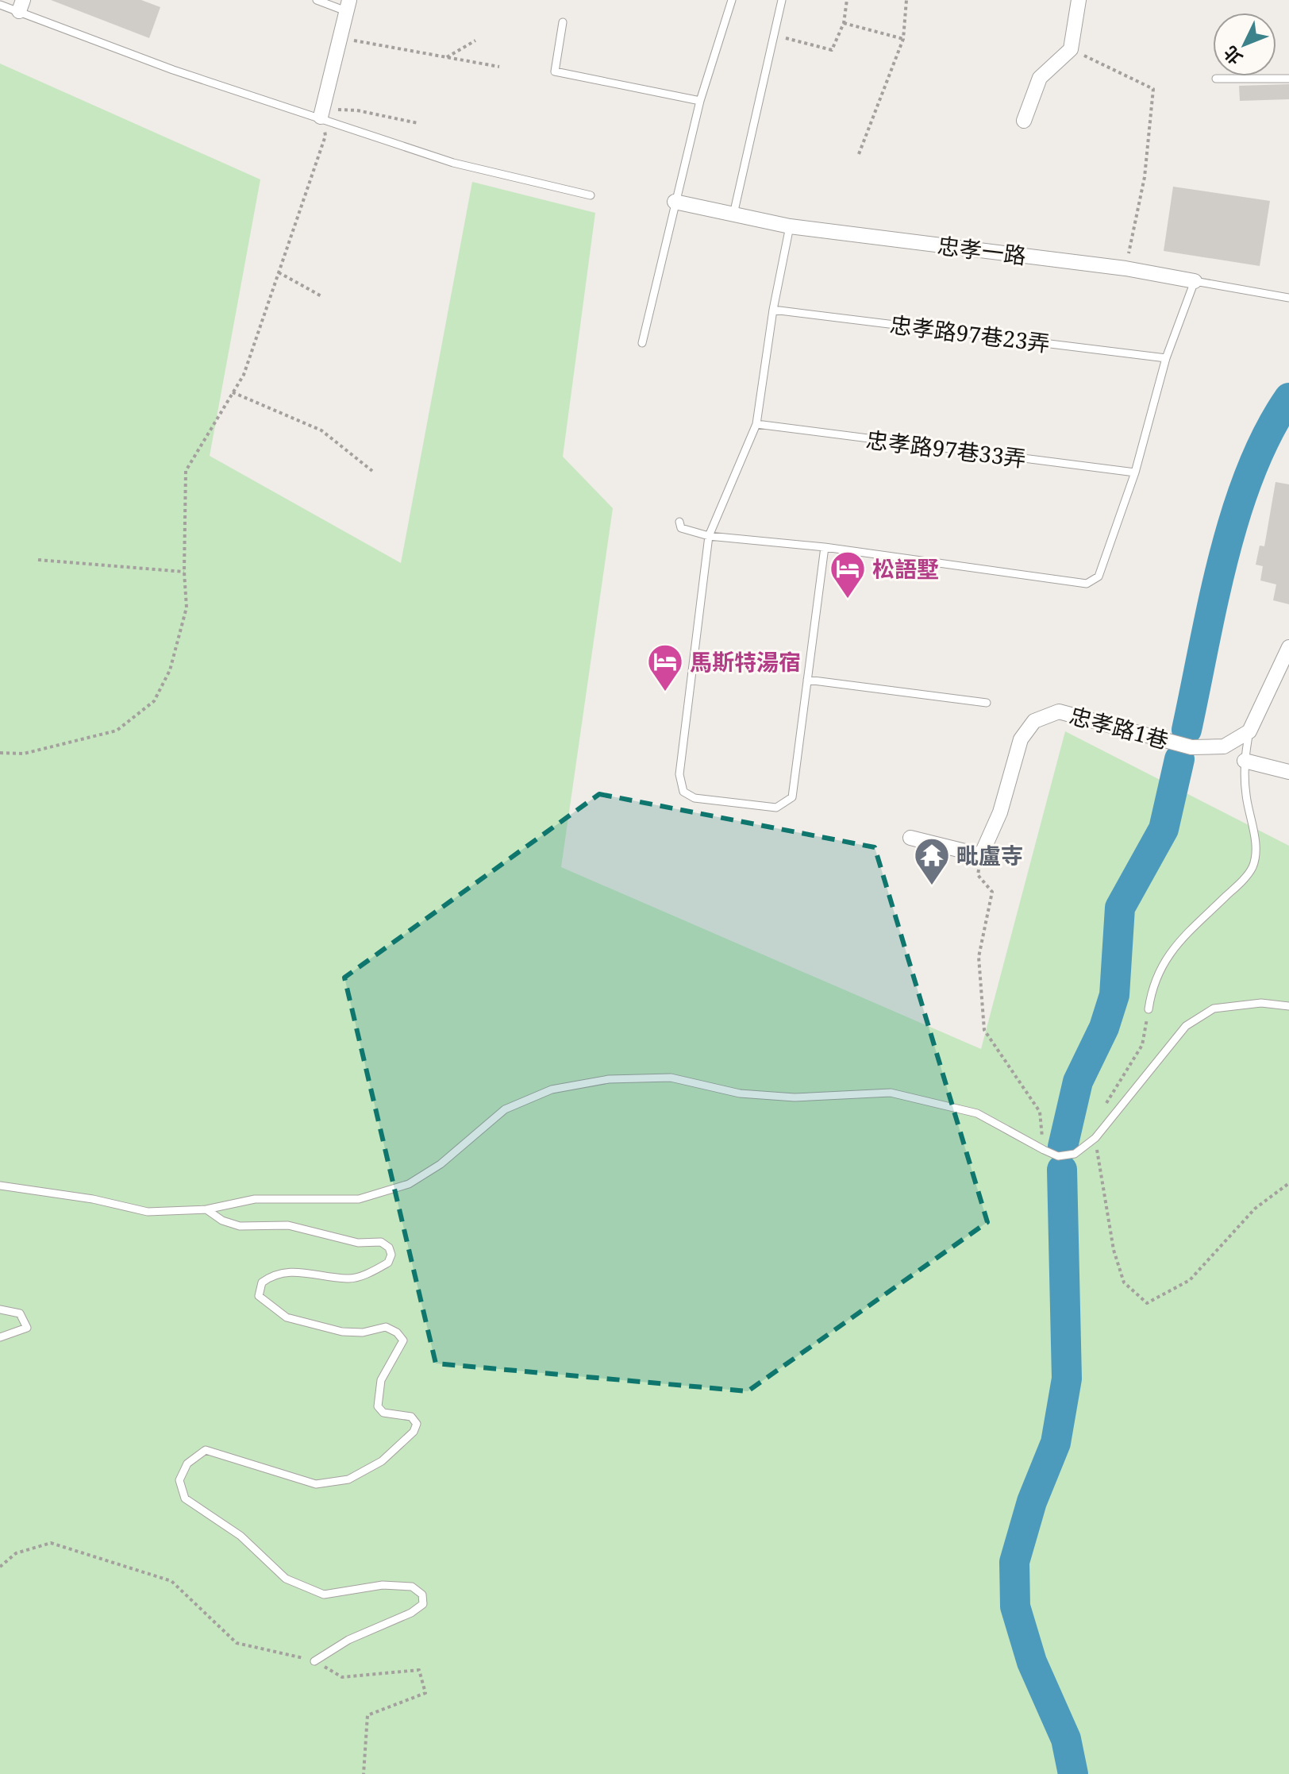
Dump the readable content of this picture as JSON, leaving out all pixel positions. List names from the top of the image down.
{
  "streets": {
    "street": ["忠孝一路", "忠孝路1巷"],
    "lane": ["忠孝路97巷23弄", "忠孝路97巷33弄"]
  },
  "places": {
    "hotel": ["松語墅", "馬斯特湯宿"],
    "temple": ["毗盧寺"]
  },
  "north": "bottom left"
}
